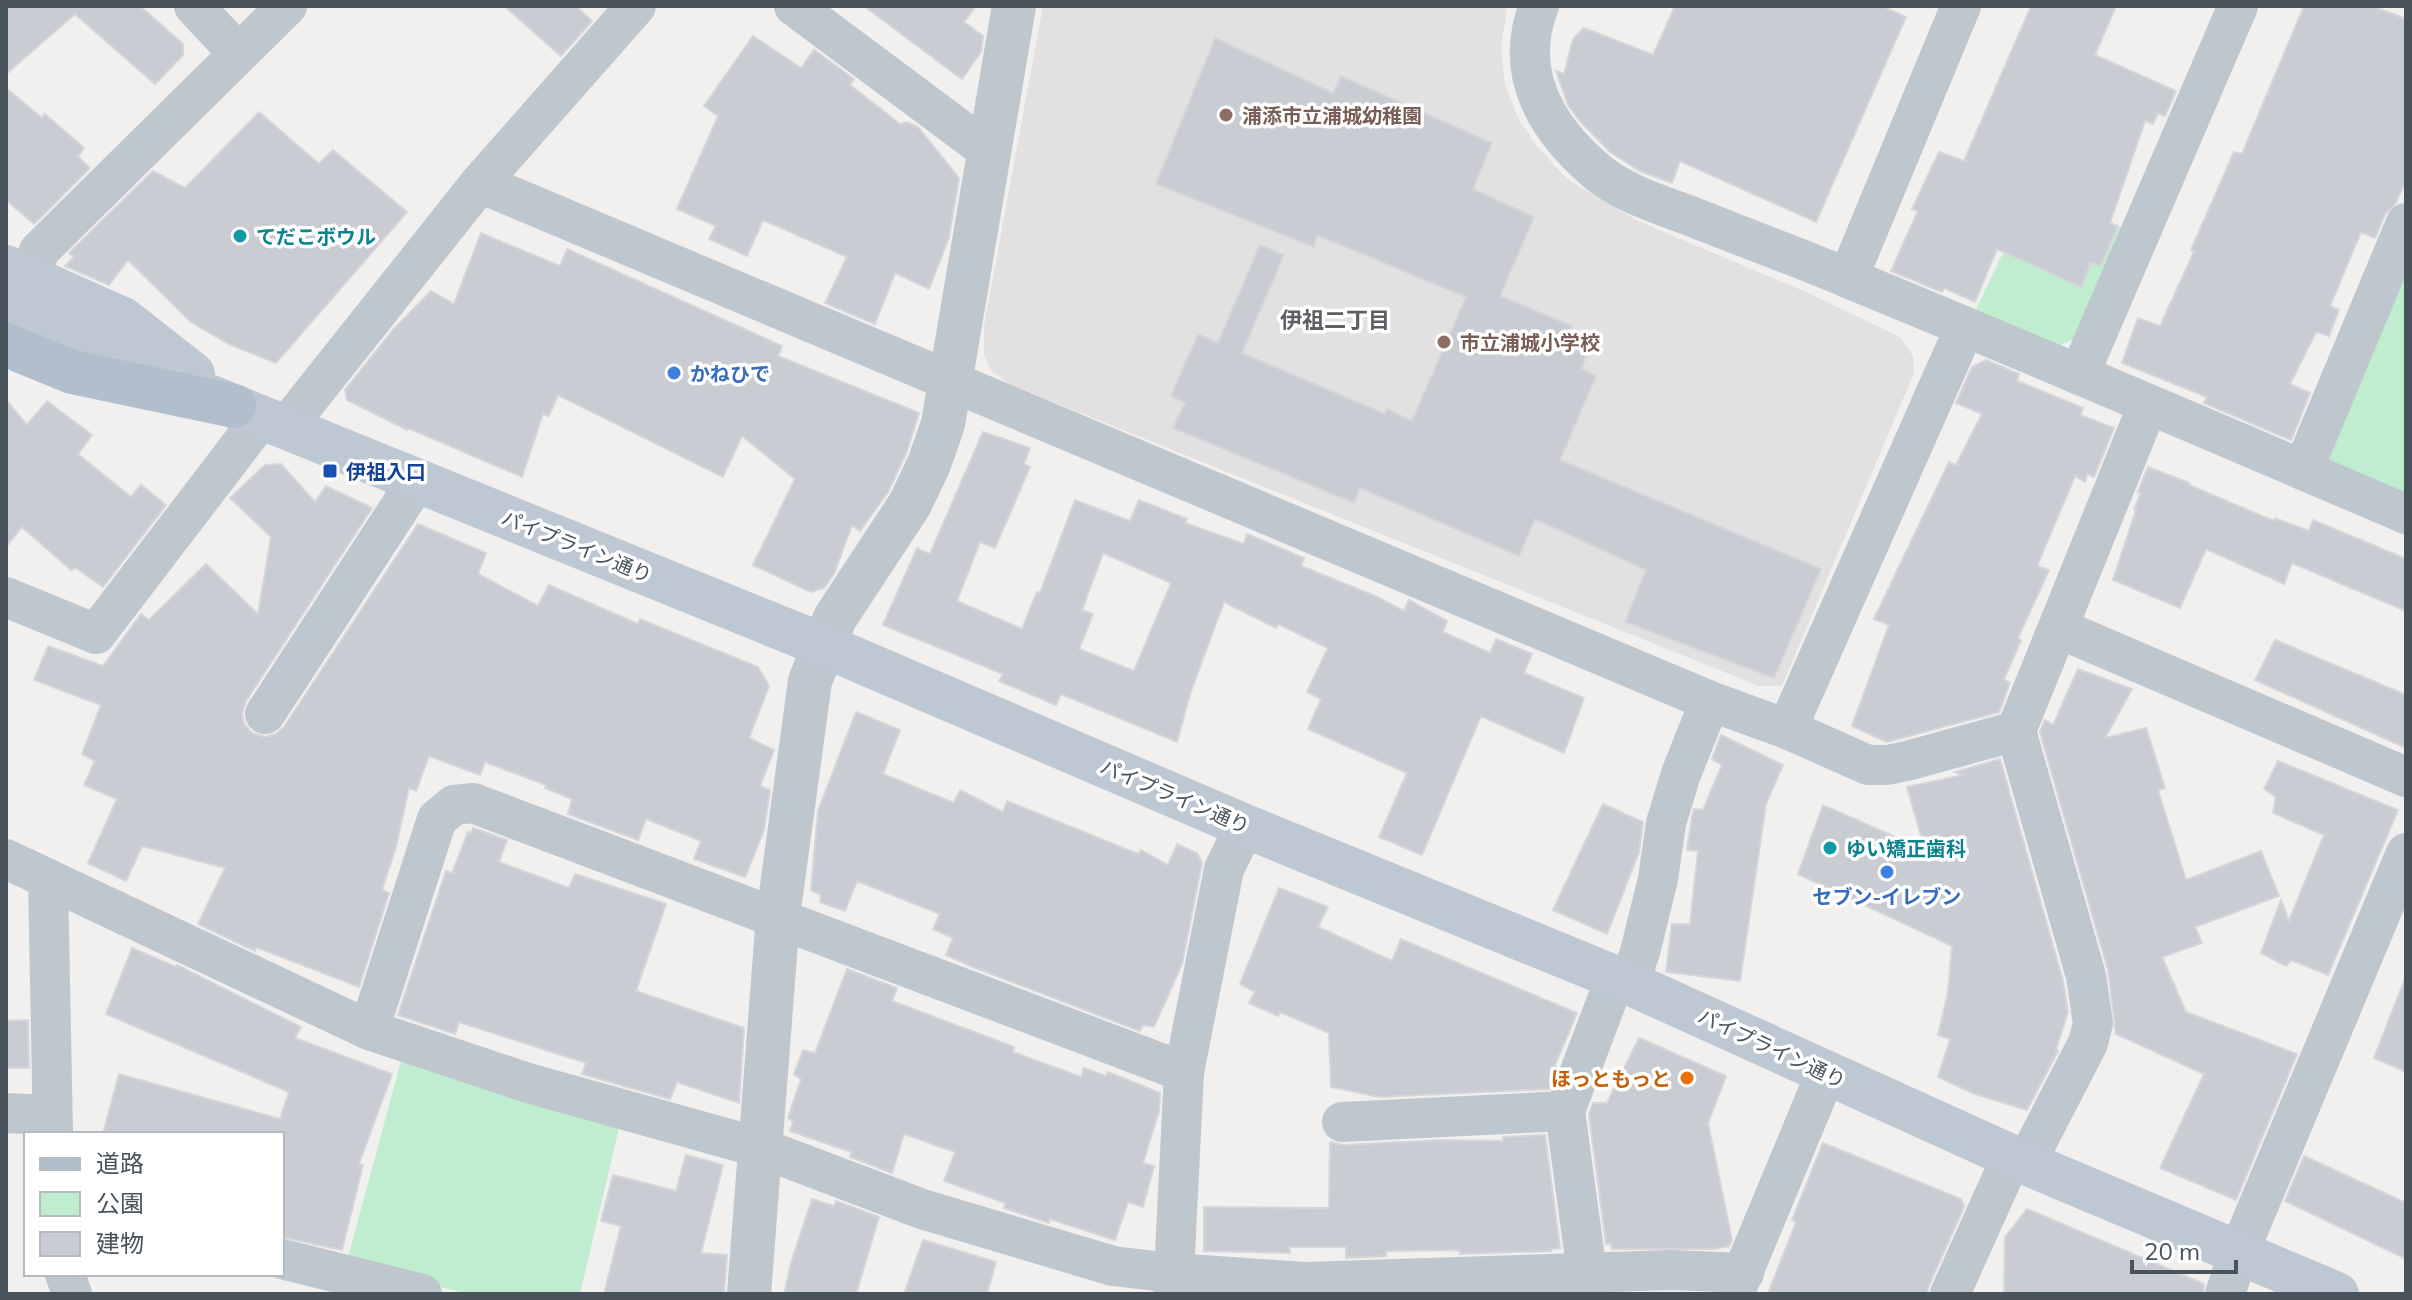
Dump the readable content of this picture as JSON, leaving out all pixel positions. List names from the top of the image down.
{
  "streets": {
    "main road": ["パイプライン通り"]
  },
  "districts": ["伊祖二丁目"],
  "places": {
    "other": [
      "浦添市立浦城幼稚園",
      "てだこボウル",
      "市立浦城小学校",
      "かねひで",
      "ゆい矯正歯科",
      "セブン-イレブン",
      "ほっともっと"
    ],
    "transit": ["伊祖入口"]
  },
  "legend": ["道路", "公園", "建物"],
  "scale_bar": "20 m"
}
